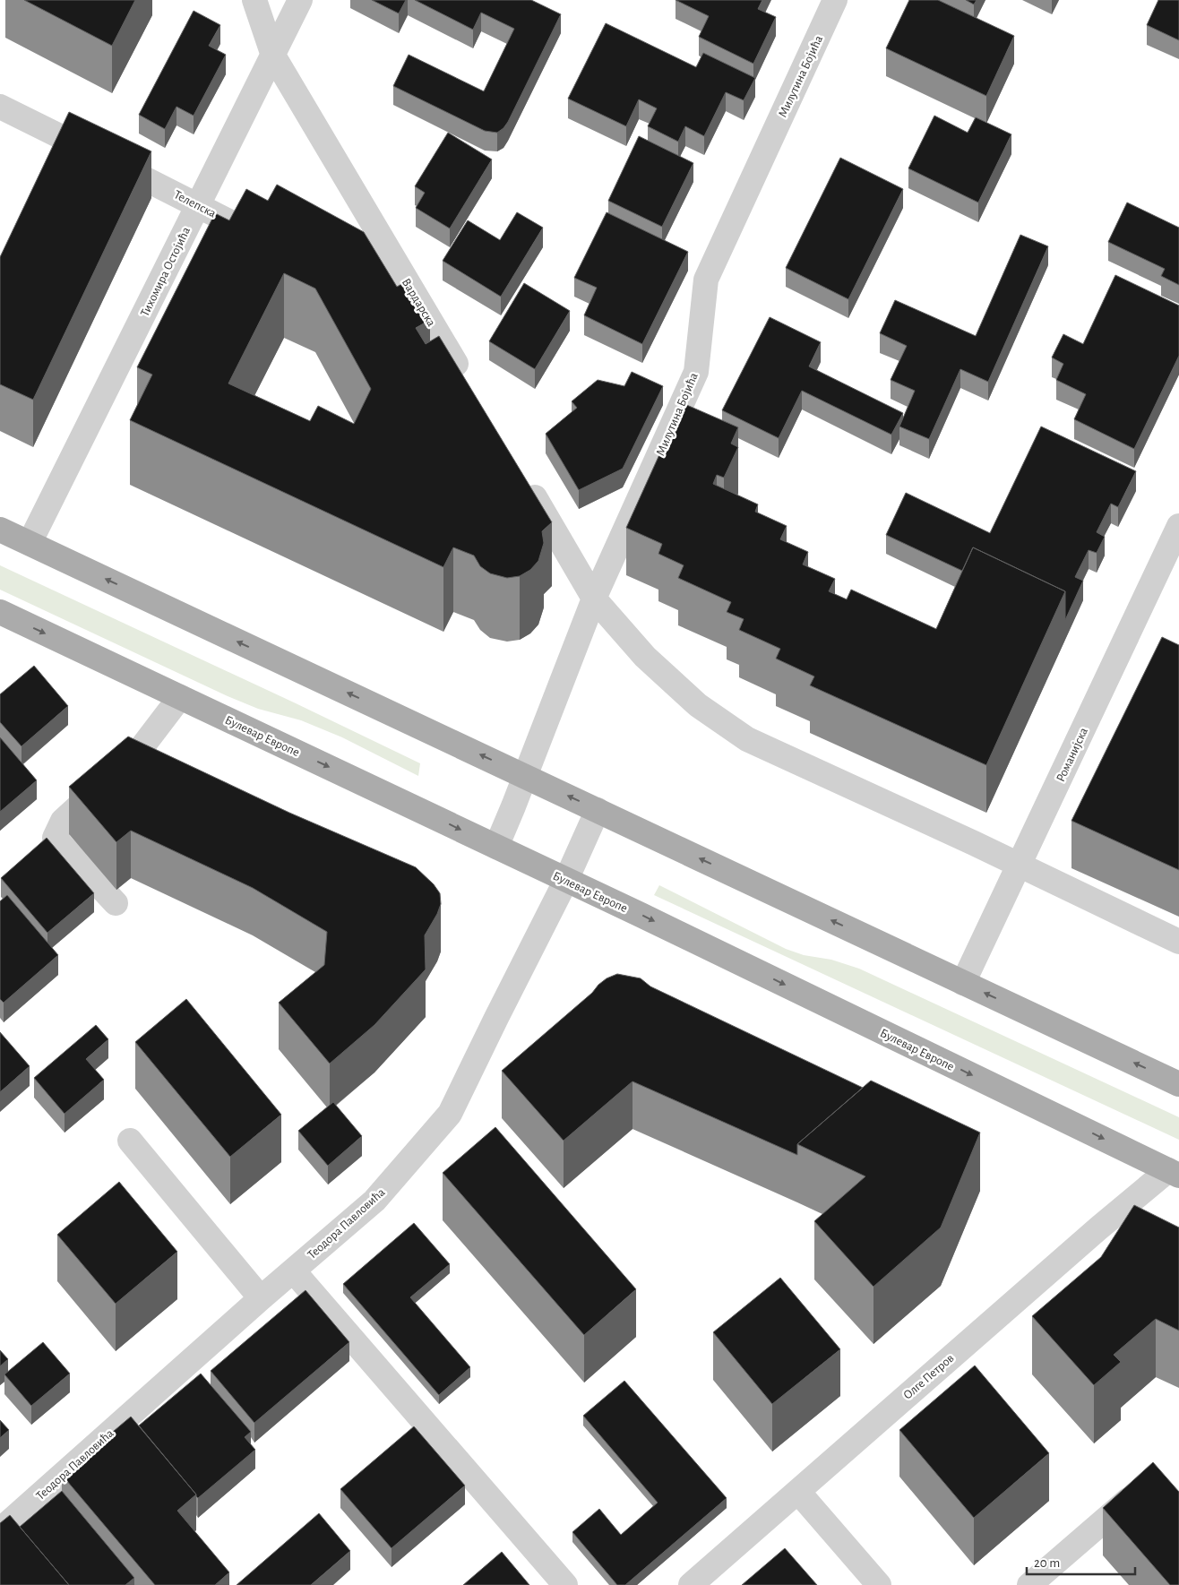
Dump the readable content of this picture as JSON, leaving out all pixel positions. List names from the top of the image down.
{
  "streets": {
    "main road": ["Булевар Европе"],
    "street": [
      "Милутина Бојића",
      "Телепска",
      "Тихомира Остојића",
      "Вардарска",
      "Романијска",
      "Теодора Павловића",
      "Олге Петров"
    ]
  },
  "crossings": [
    ["Милутина Бојића", "Булевар Европе"],
    ["Телепска", "Тихомира Остојића"],
    ["Тихомира Остојића", "Вардарска"],
    ["Булевар Европе", "Теодора Павловића"],
    ["Булевар Европе", "Олге Петров"]
  ],
  "scale_bar": "20 m"
}
